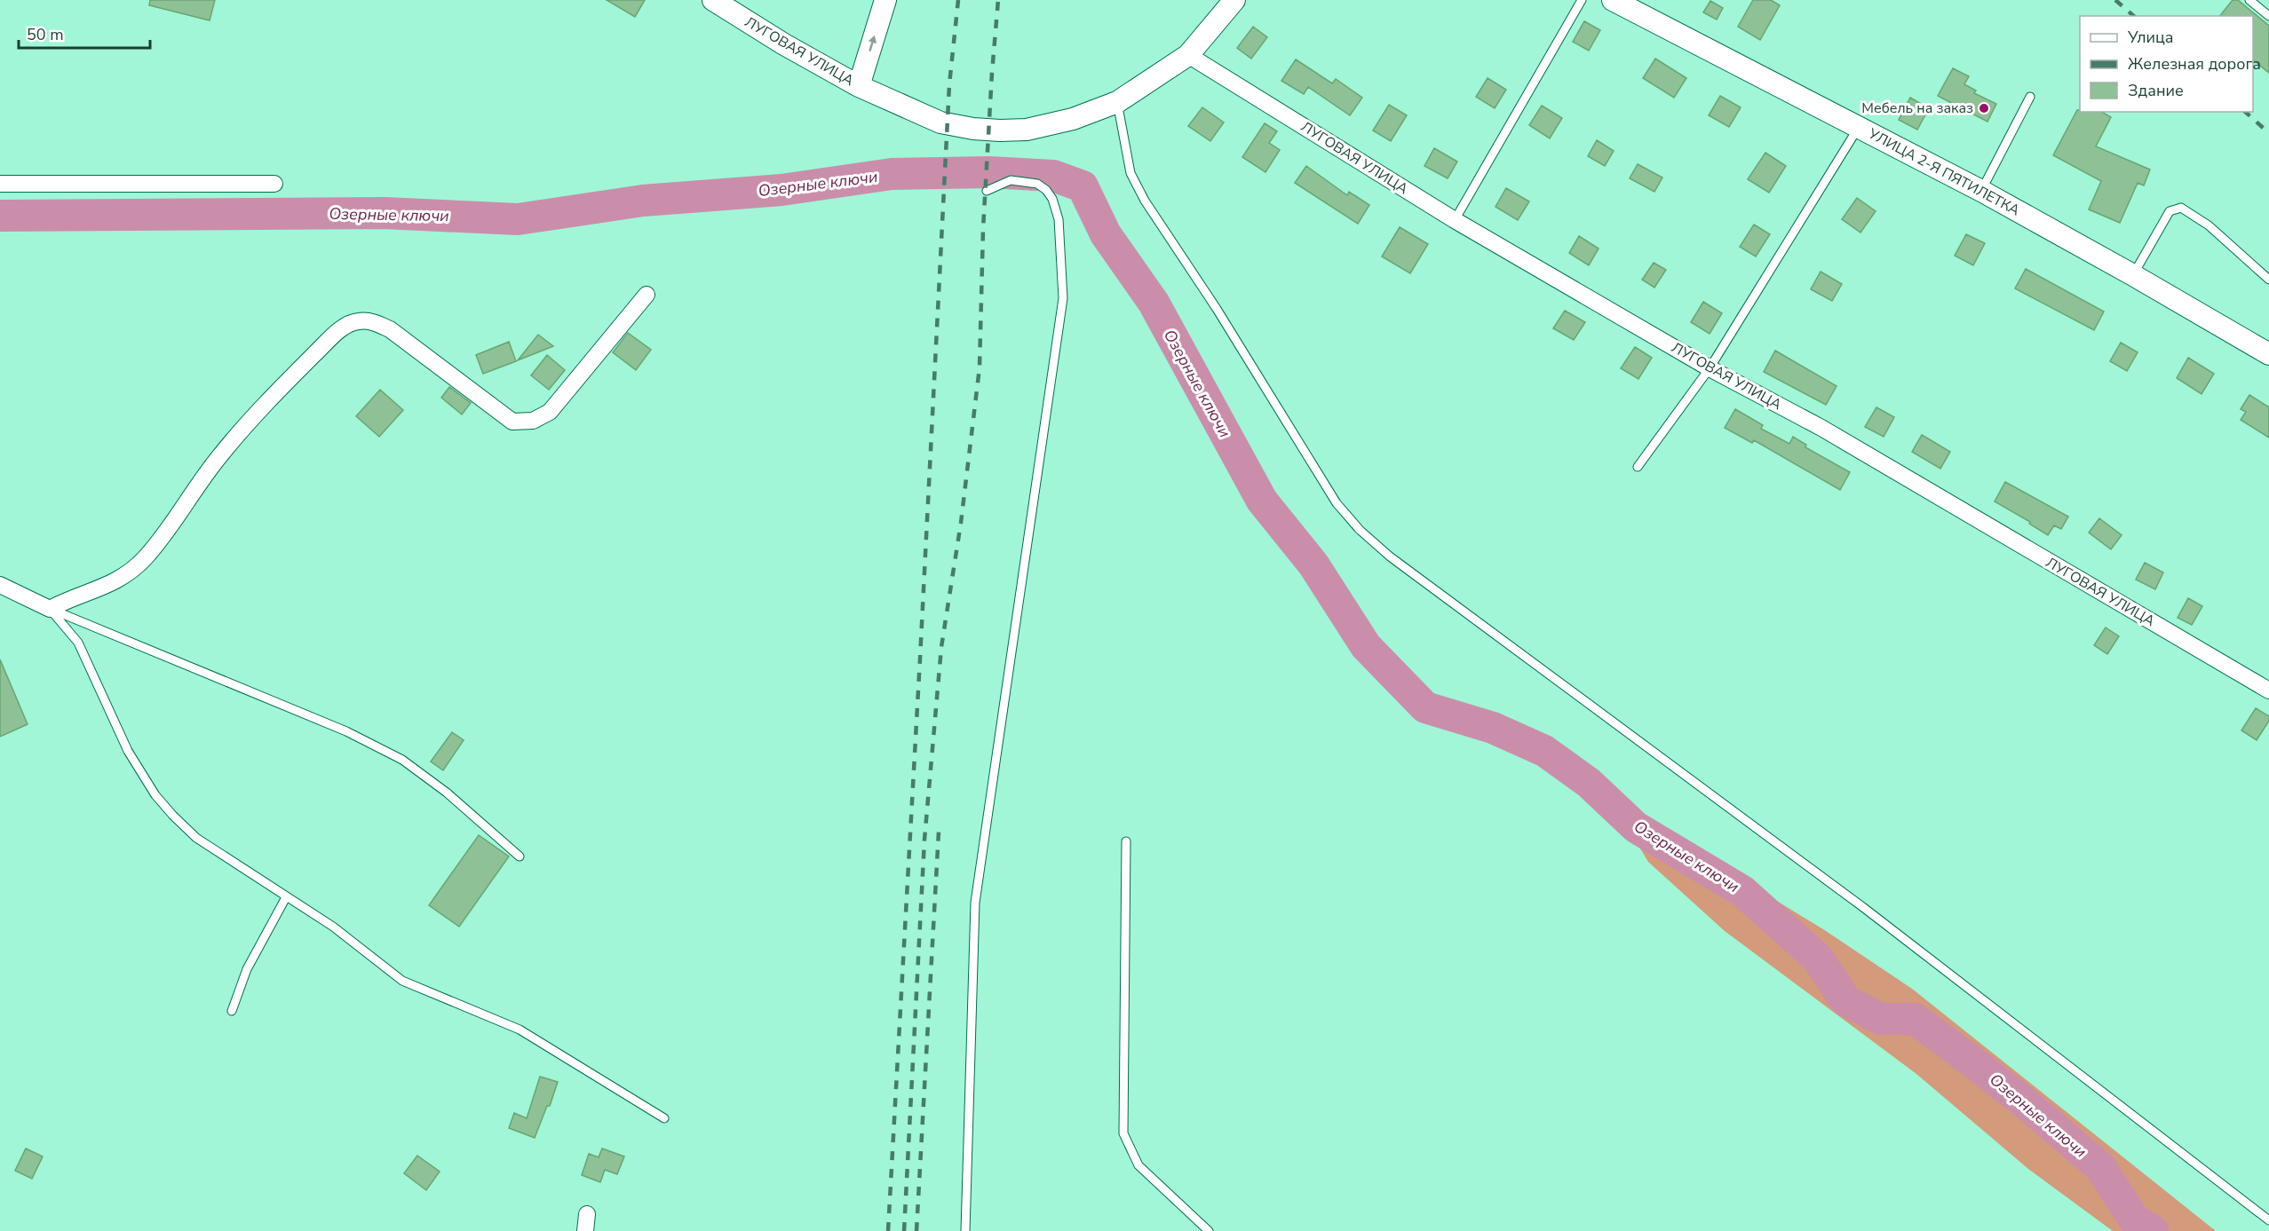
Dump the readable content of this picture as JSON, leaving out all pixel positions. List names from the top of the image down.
{
  "streets": {
    "main road": ["ЛУГОВАЯ УЛИЦА", "УЛИЦА 2-Я ПЯТИЛЕТКА"]
  },
  "water": ["Озерные ключи"],
  "places": ["Мебель на заказ"],
  "legend": ["Улица", "Железная дорога", "Здание"],
  "scale_bar": "50 m"
}
